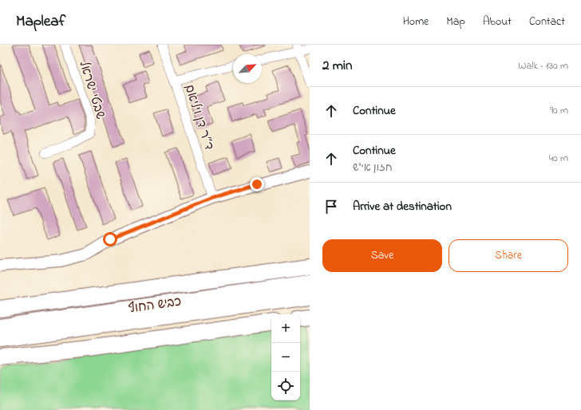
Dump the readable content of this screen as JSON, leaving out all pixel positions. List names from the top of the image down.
{
  "streets": {
    "highway": ["כביש החוף"],
    "street": ["שבטי ישראל", "ד״ר דן ויליאם"]
  },
  "north": "top right",
  "page": {
    "header": "Mapleaf",
    "nav": [
      "Home",
      "Map",
      "About",
      "Contact"
    ],
    "heading": ["2 min", "Walk · 130 m"],
    "list": [
      ["Continue", "90 m"],
      ["Continue", "חזון אי\"ש", "40 m"],
      "Arrive at destination"
    ],
    "buttons": ["Save", "Share"],
    "map_buttons": ["+", "−"]
  }
}
